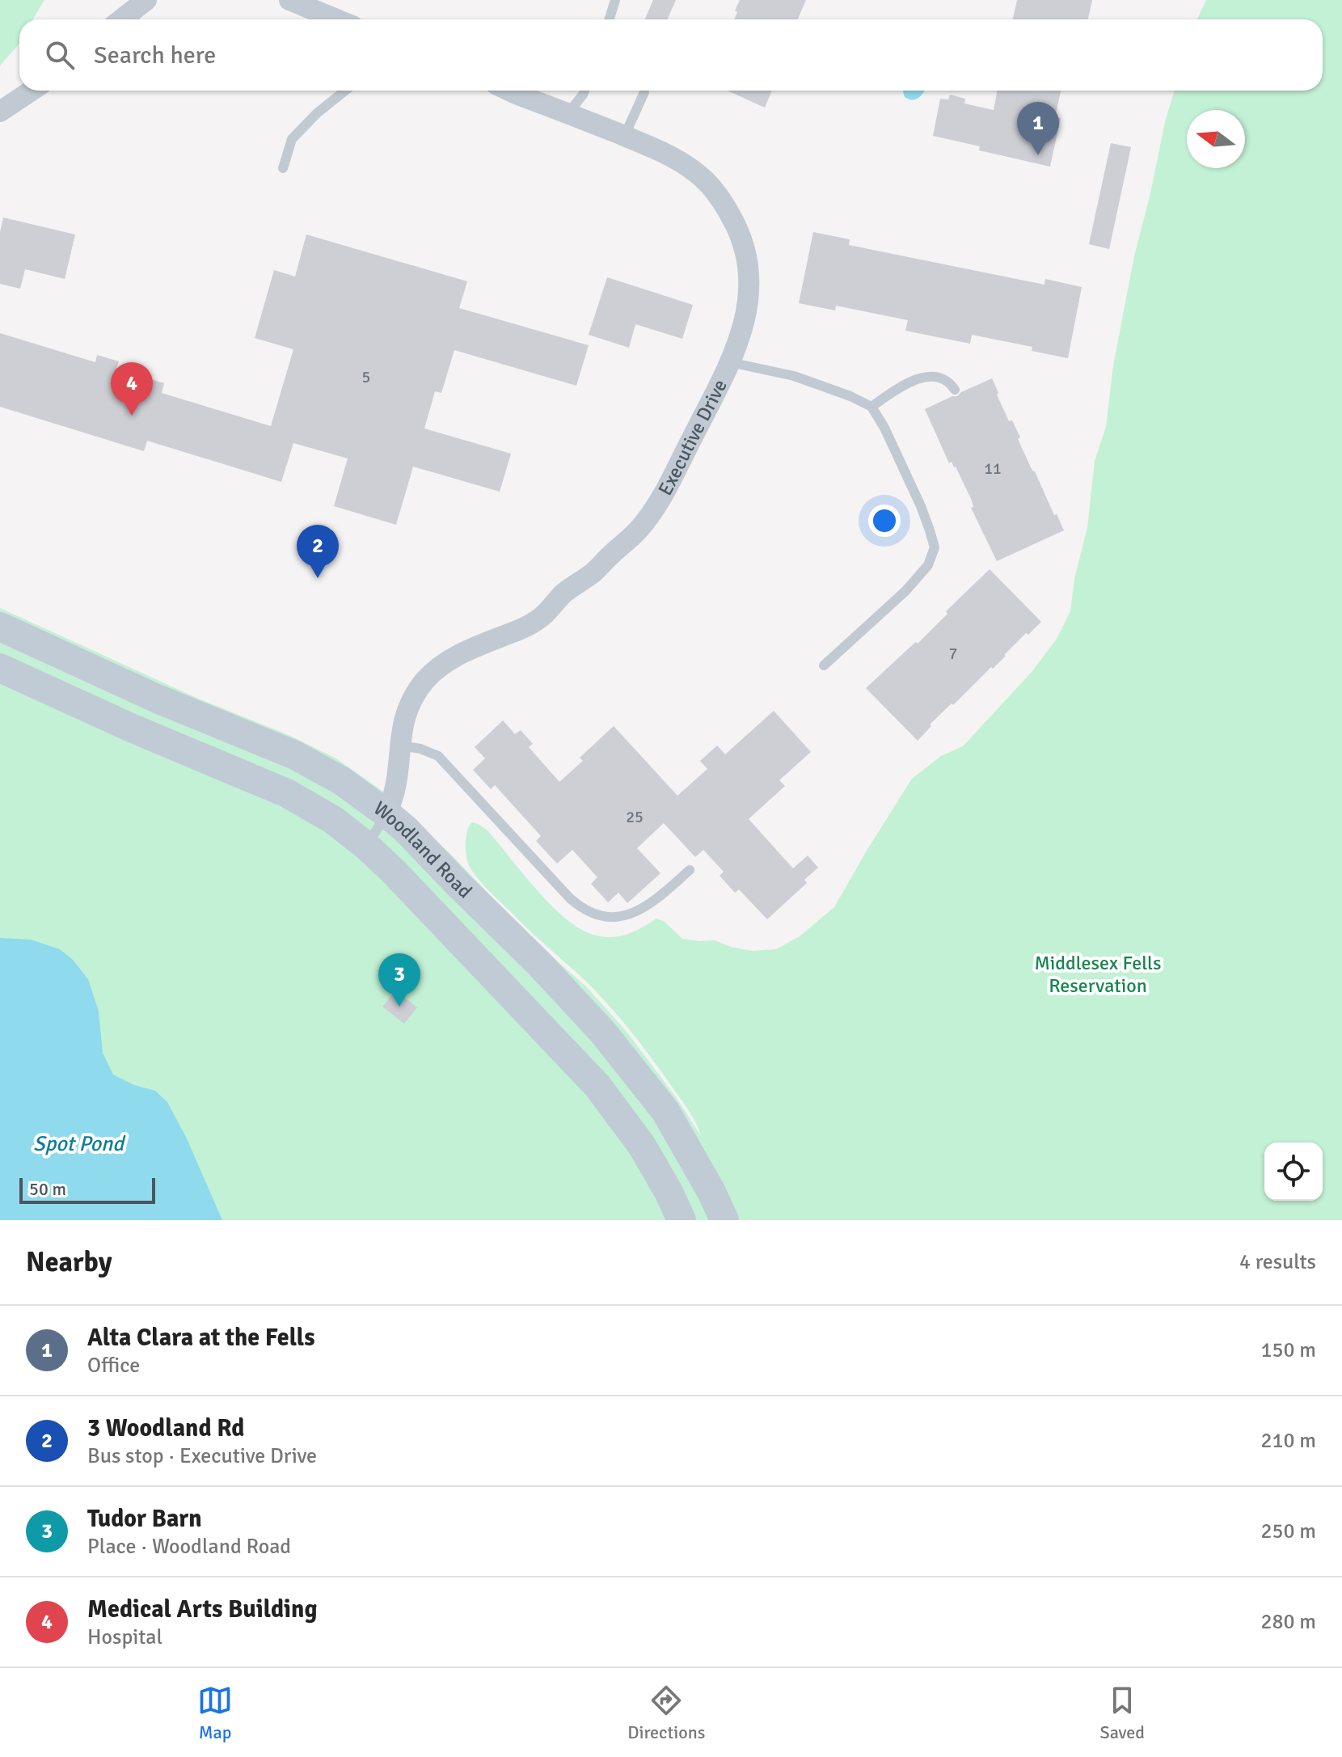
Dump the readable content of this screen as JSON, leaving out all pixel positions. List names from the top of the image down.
{
  "streets": {
    "main road": ["Woodland Road"],
    "street": ["Executive Drive"]
  },
  "crossings": [
    ["Executive Drive", "Woodland Road"]
  ],
  "water": ["Spot Pond"],
  "parks": ["Middlesex Fells Reservation"],
  "house_numbers": [
    "5",
    "11",
    "7",
    "25"
  ],
  "scale_bar": "50 m",
  "north": "left",
  "page": {
    "search": "Search here",
    "pins": [
      "1",
      "4",
      "2",
      "3"
    ],
    "scale": "50 m",
    "heading": ["Nearby", "4 results"],
    "list": [
      {
        "mark": "1",
        "name": "Alta Clara at the Fells",
        "note": "Office",
        "value": "150 m"
      },
      {
        "mark": "2",
        "name": "3 Woodland Rd",
        "note": "Bus stop · Executive Drive",
        "value": "210 m"
      },
      {
        "mark": "3",
        "name": "Tudor Barn",
        "note": "Place · Woodland Road",
        "value": "250 m"
      },
      {
        "mark": "4",
        "name": "Medical Arts Building",
        "note": "Hospital",
        "value": "280 m"
      }
    ],
    "nav": ["Map", "Directions", "Saved"]
  }
}
